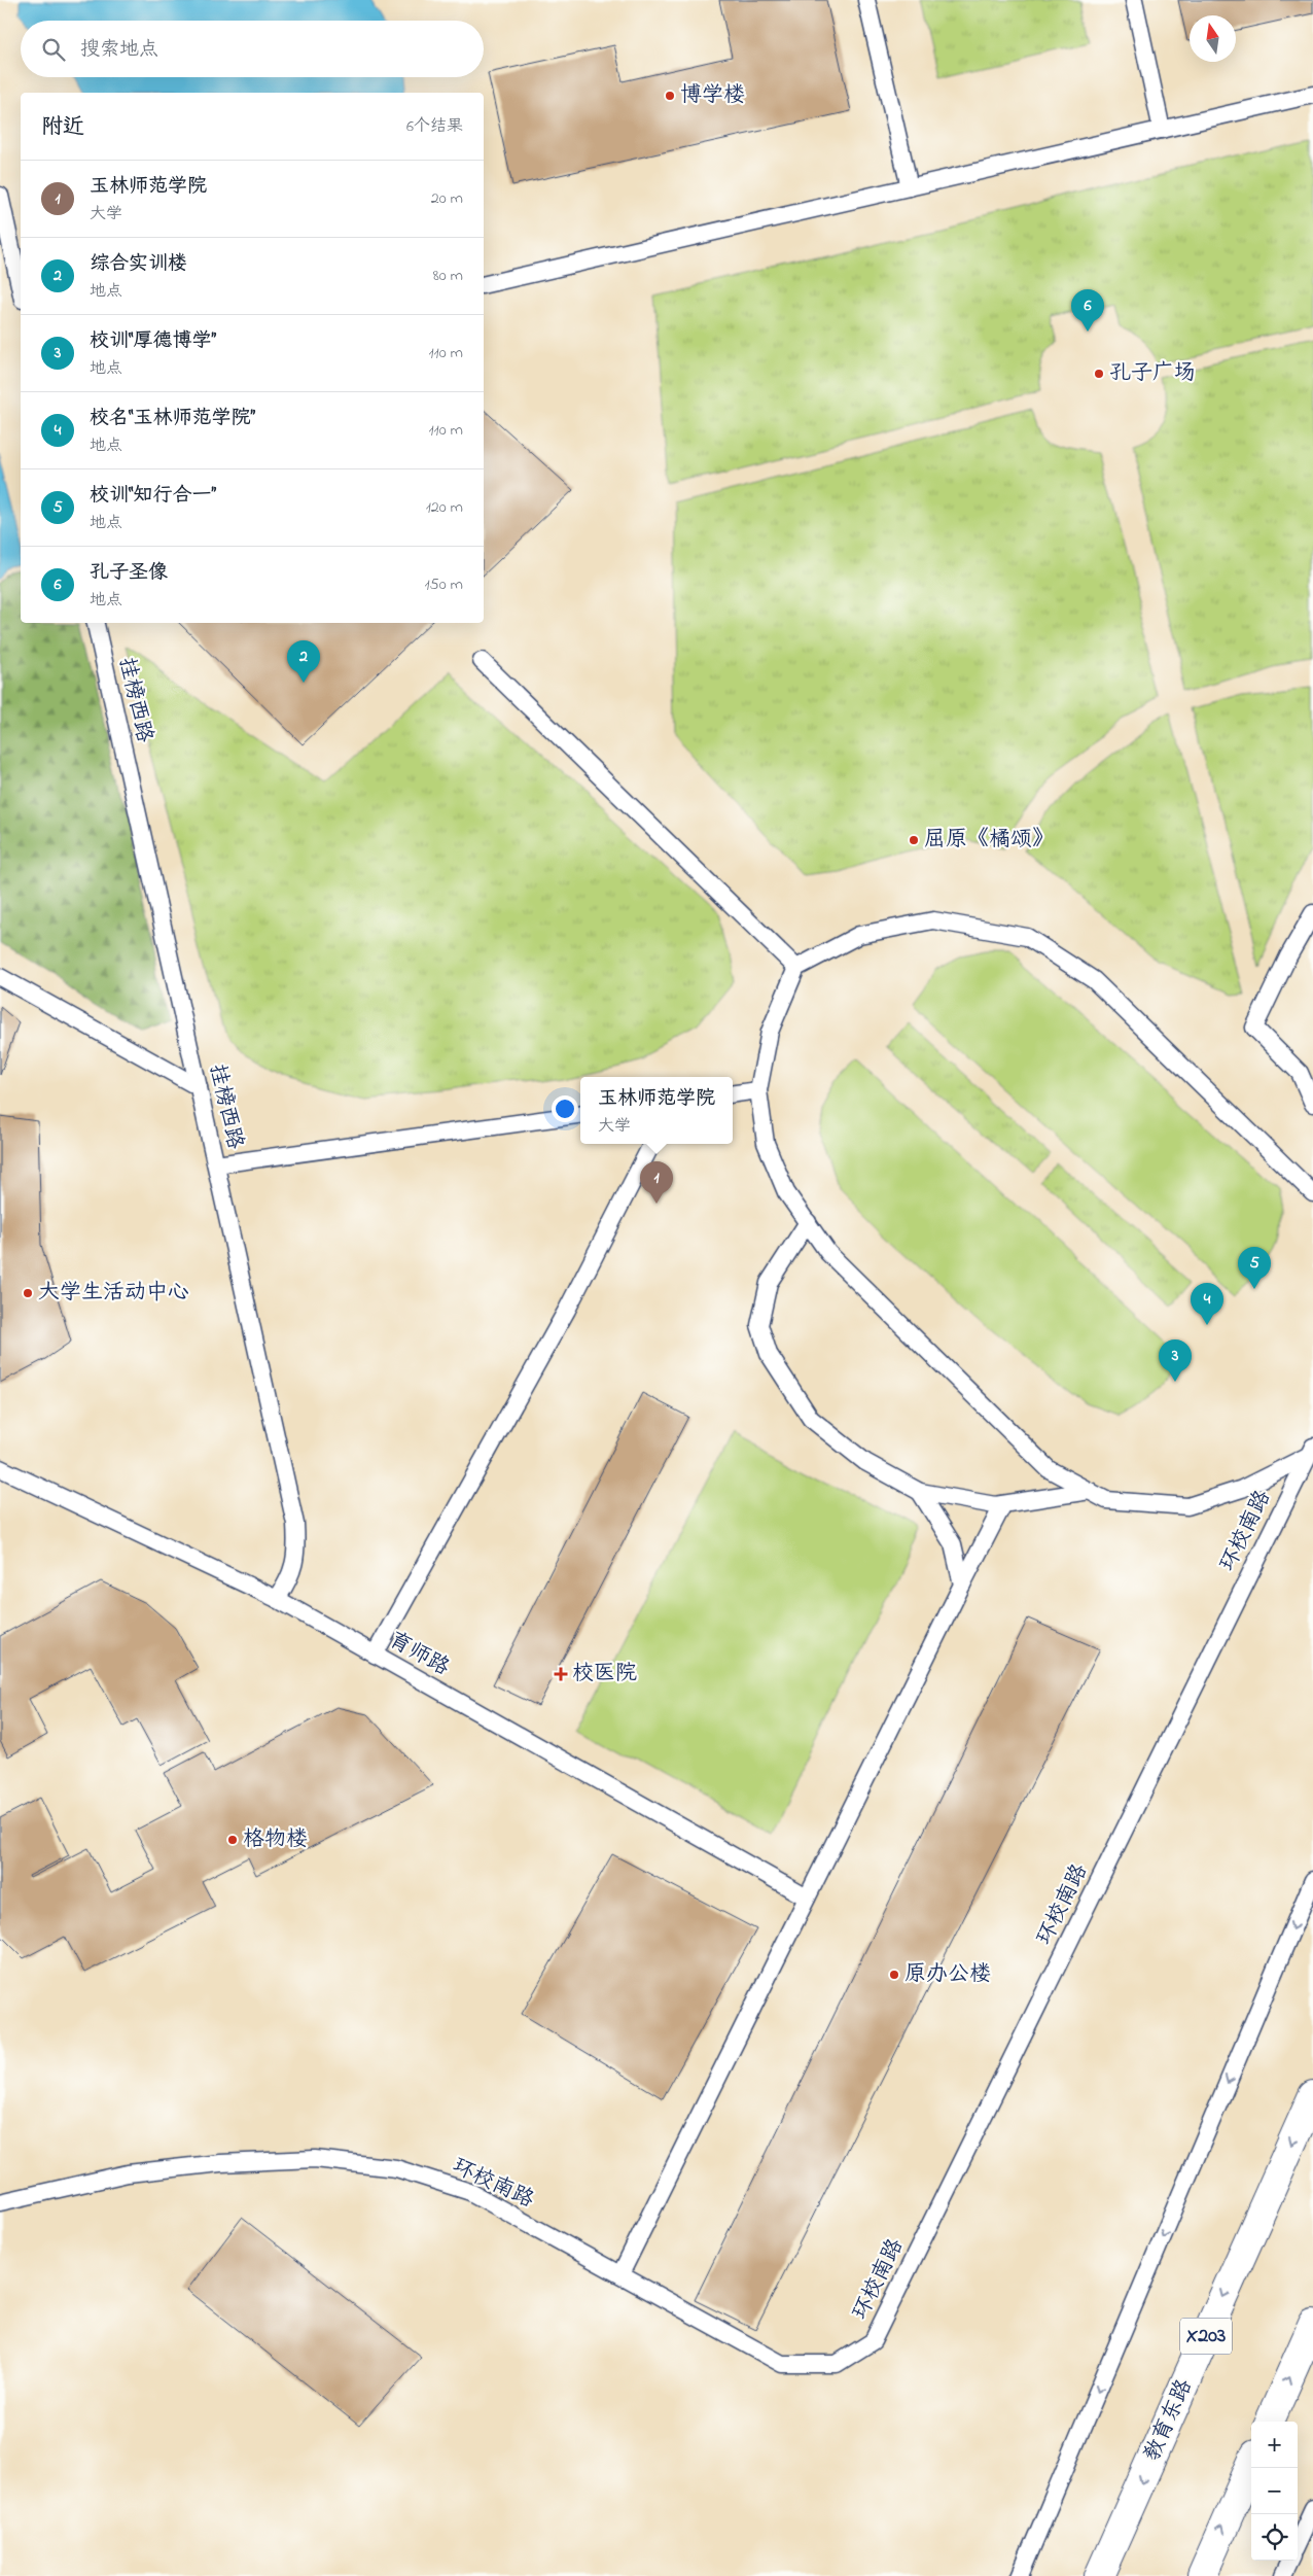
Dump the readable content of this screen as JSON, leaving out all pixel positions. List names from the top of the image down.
{
  "streets": {
    "main road": ["X203", "教育东路"],
    "lane": ["挂榜西路", "环校南路", "育师路"]
  },
  "crossings": [
    ["挂榜西路", "育师路"]
  ],
  "places": {
    "other": [
      "博学楼",
      "孔子广场",
      "屈原《橘颂》",
      "大学生活动中心",
      "格物楼",
      "原办公楼"
    ],
    "health": ["校医院"]
  },
  "north": "top",
  "page": {
    "search": "搜索地点",
    "heading": ["附近", "6个结果"],
    "list": [
      {
        "mark": "1",
        "name": "玉林师范学院",
        "note": "大学",
        "value": "20 m"
      },
      {
        "mark": "2",
        "name": "综合实训楼",
        "note": "地点",
        "value": "80 m"
      },
      {
        "mark": "3",
        "name": "校训“厚德博学”",
        "note": "地点",
        "value": "110 m"
      },
      {
        "mark": "4",
        "name": "校名“玉林师范学院”",
        "note": "地点",
        "value": "110 m"
      },
      {
        "mark": "5",
        "name": "校训“知行合一”",
        "note": "地点",
        "value": "120 m"
      },
      {
        "mark": "6",
        "name": "孔子圣像",
        "note": "地点",
        "value": "150 m"
      }
    ],
    "pins": [
      "6",
      "2",
      "1",
      "5",
      "4",
      "3"
    ],
    "popup": ["玉林师范学院", "大学"],
    "map_buttons": ["+", "−"]
  }
}
